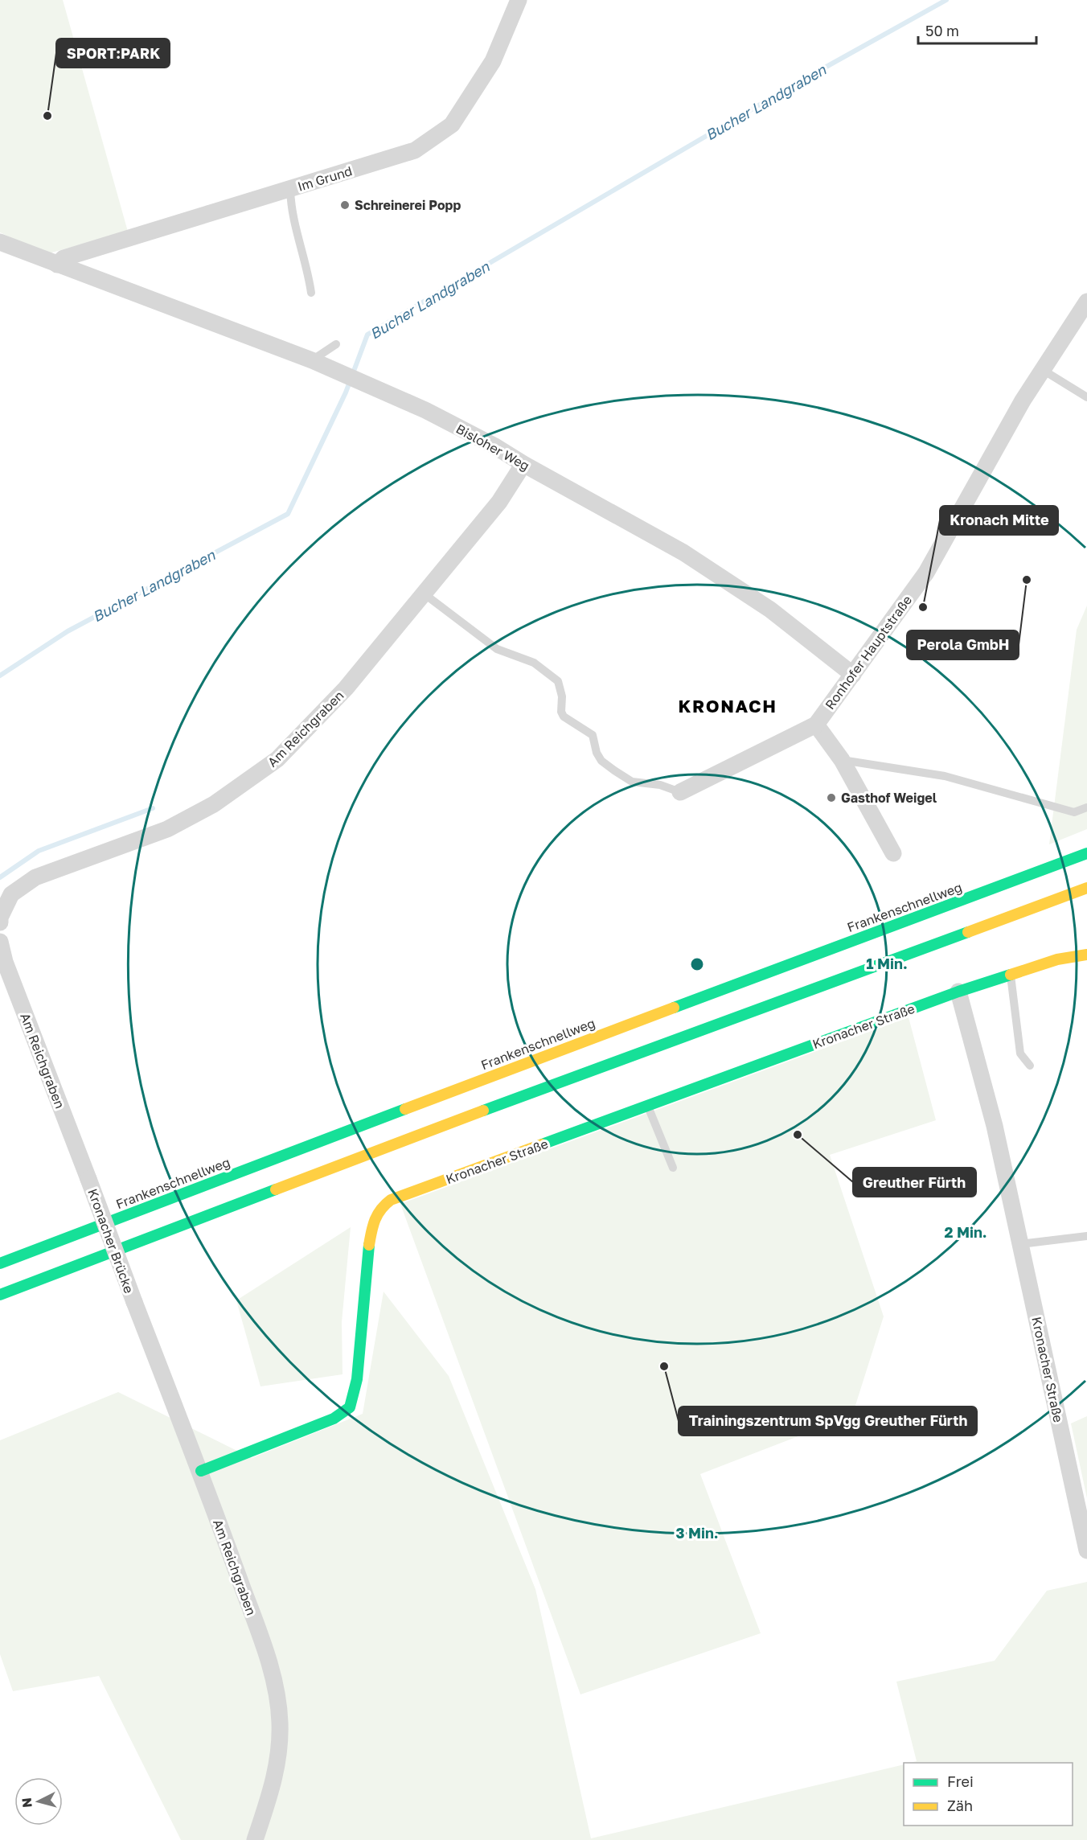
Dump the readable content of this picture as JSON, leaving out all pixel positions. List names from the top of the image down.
{
  "streets": {
    "main road": ["Frankenschnellweg", "Kronacher Straße"],
    "street": [
      "Im Grund",
      "Bisloher Weg",
      "Ronhofer Hauptstraße",
      "Am Reichgraben",
      "Kronacher Brücke"
    ]
  },
  "crossings": [
    ["Im Grund", "Bisloher Weg"],
    ["Bisloher Weg", "Ronhofer Hauptstraße"],
    ["Bisloher Weg", "Am Reichgraben"],
    ["Am Reichgraben", "Kronacher Straße"],
    ["Am Reichgraben", "Kronacher Brücke"]
  ],
  "districts": ["KRONACH"],
  "water": ["Bucher Landgraben"],
  "places": [
    "SPORT:PARK",
    "Schreinerei Popp",
    "Perola GmbH",
    "Kronach Mitte",
    "Gasthof Weigel",
    "Greuther Fürth",
    "Trainingszentrum SpVgg Greuther Fürth"
  ],
  "legend": ["Frei", "Zäh"],
  "scale_bar": "50 m",
  "north": "left",
  "rings": ["1 Min.", "2 Min.", "3 Min."]
}
